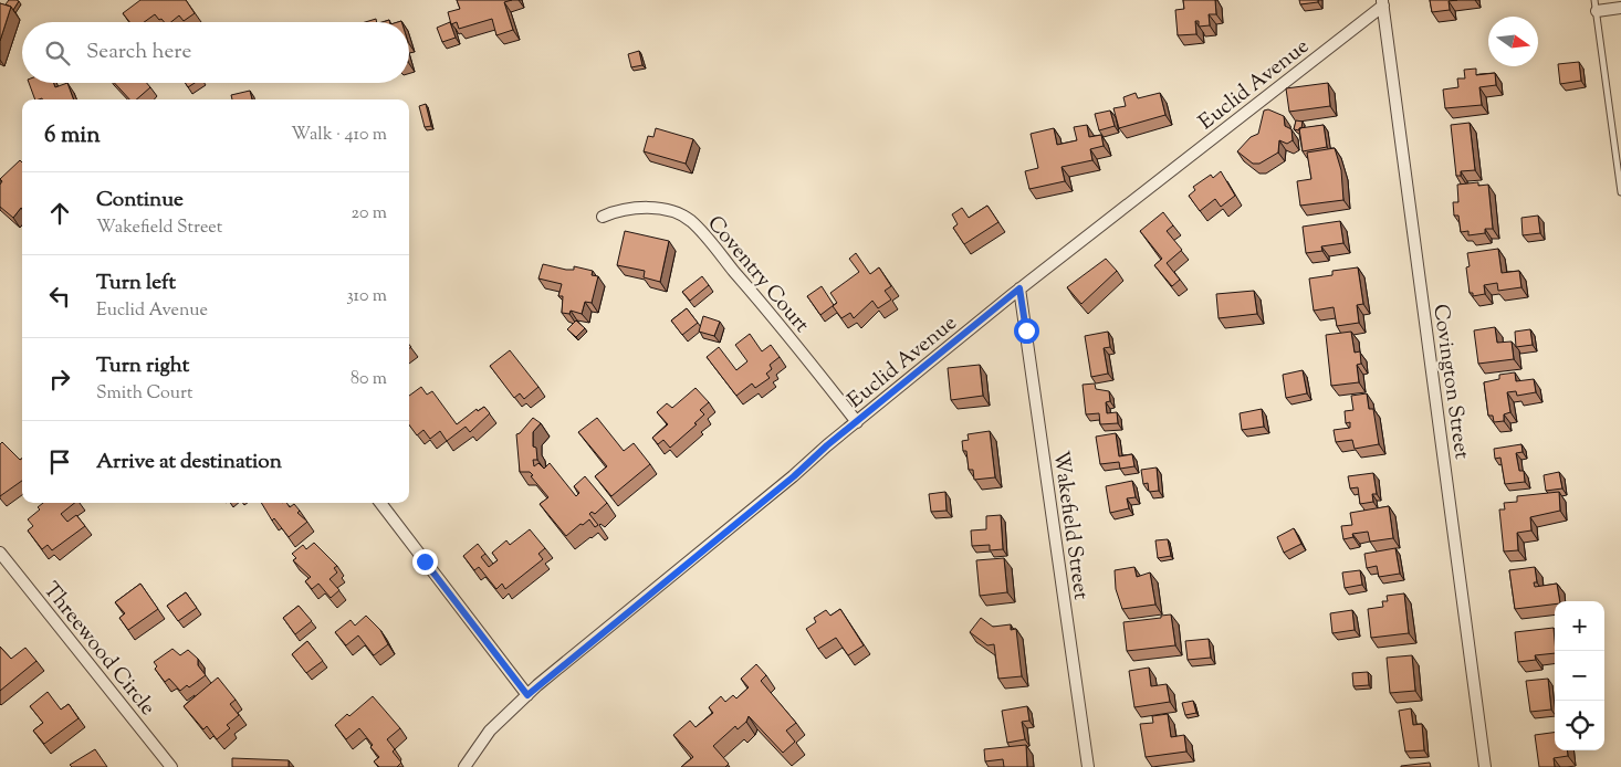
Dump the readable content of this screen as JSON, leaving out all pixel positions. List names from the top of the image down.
{
  "streets": {
    "street": [
      "Euclid Avenue",
      "Coventry Court",
      "Covington Street",
      "Wakefield Street",
      "Threewood Circle"
    ]
  },
  "crossings": [
    ["Euclid Avenue", "Coventry Court"],
    ["Euclid Avenue", "Covington Street"],
    ["Euclid Avenue", "Wakefield Street"]
  ],
  "north": "right",
  "page": {
    "search": "Search here",
    "heading": ["6 min", "Walk · 410 m"],
    "list": [
      ["Continue", "Wakefield Street", "20 m"],
      ["Turn left", "Euclid Avenue", "310 m"],
      ["Turn right", "Smith Court", "80 m"],
      "Arrive at destination"
    ],
    "map_buttons": ["+", "−"]
  }
}
